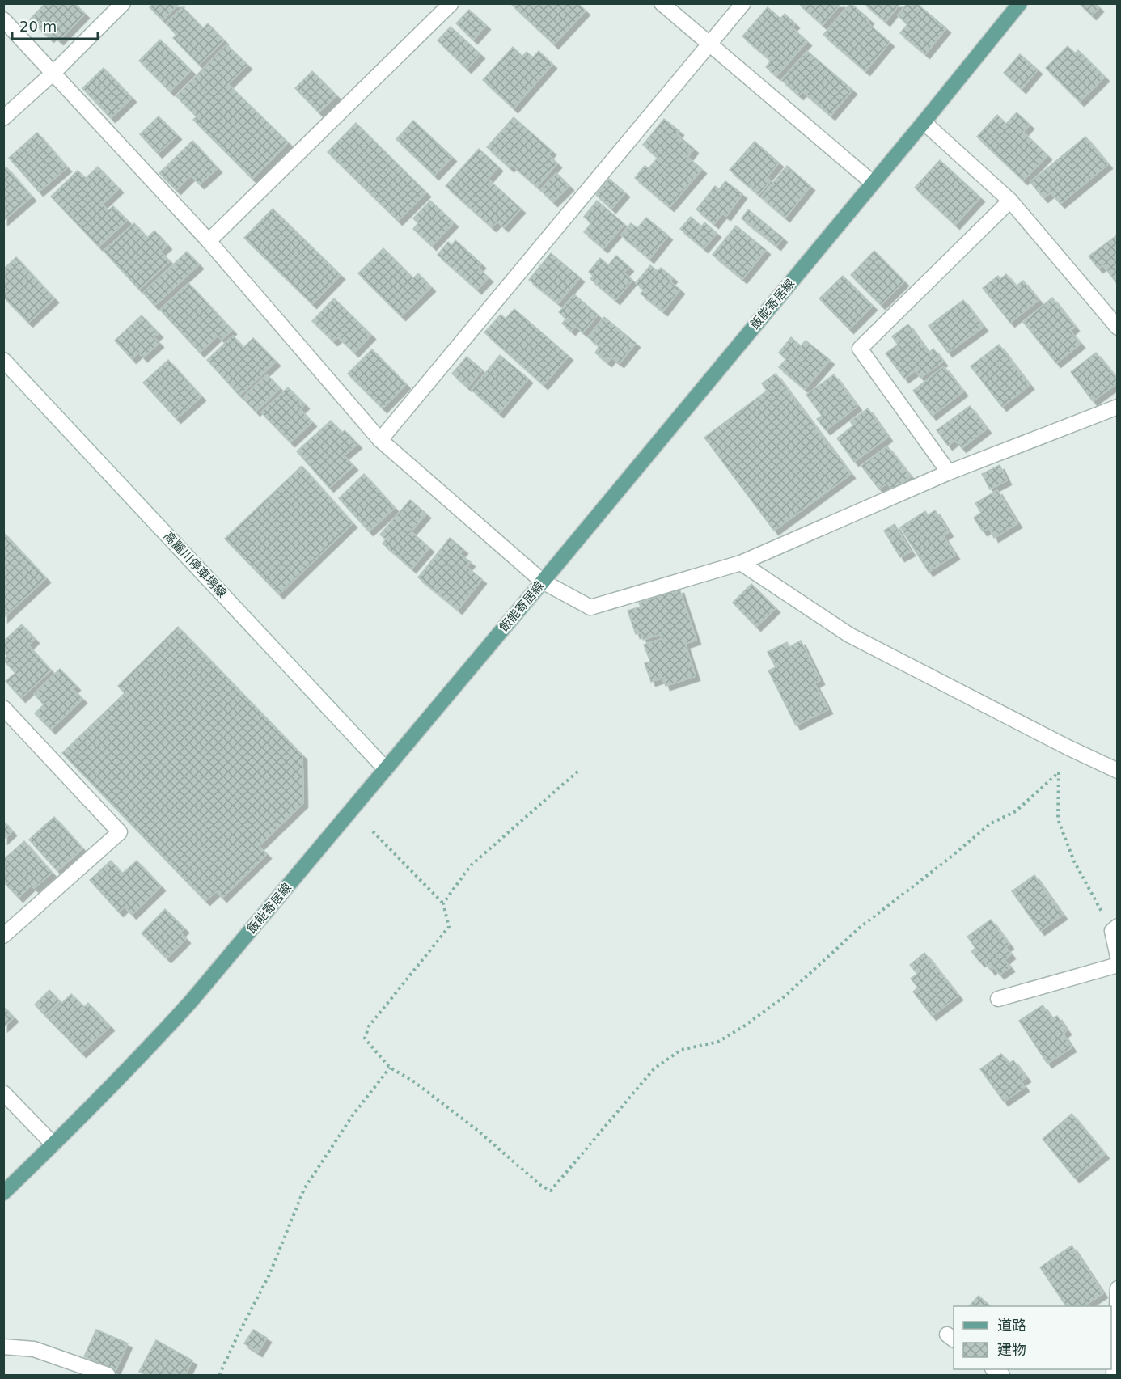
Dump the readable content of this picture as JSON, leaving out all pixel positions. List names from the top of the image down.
{
  "streets": {
    "main road": ["飯能寄居線"],
    "street": ["高麗川停車場線"]
  },
  "crossings": [
    ["飯能寄居線", "高麗川停車場線"]
  ],
  "legend": ["道路", "建物"],
  "scale_bar": "20 m"
}
